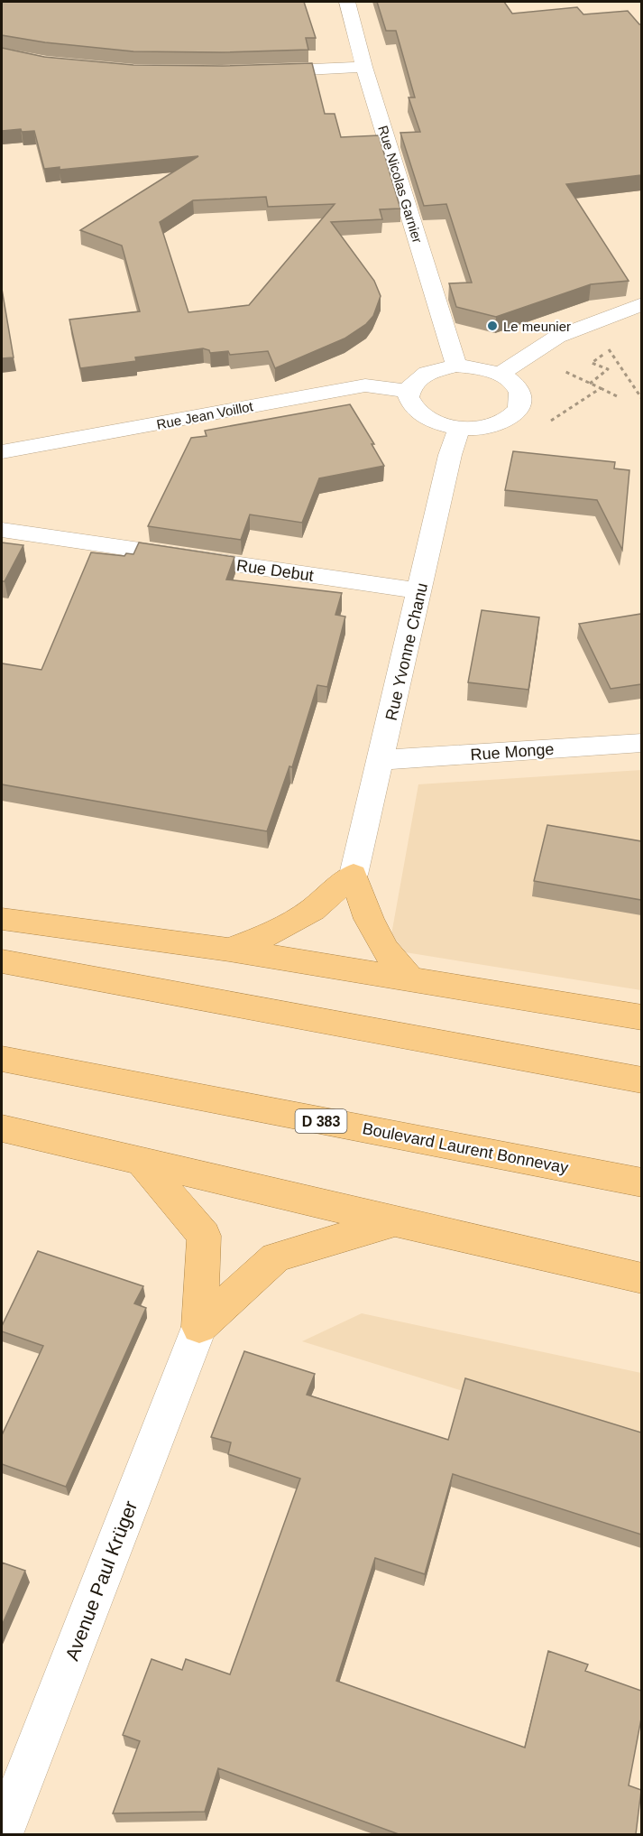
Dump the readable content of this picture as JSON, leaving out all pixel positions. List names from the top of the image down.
{
  "streets": {
    "highway": ["D 383", "Boulevard Laurent Bonnevay"],
    "street": [
      "Rue Nicolas Garnier",
      "Rue Jean Voillot",
      "Rue Debut",
      "Rue Yvonne Chanu",
      "Rue Monge",
      "Avenue Paul Krüger"
    ]
  },
  "crossings": [
    ["Rue Nicolas Garnier", "Rue Jean Voillot"],
    ["Rue Nicolas Garnier", "Rue Yvonne Chanu"],
    ["Rue Jean Voillot", "Rue Yvonne Chanu"],
    ["Rue Debut", "Rue Yvonne Chanu"],
    ["Rue Yvonne Chanu", "Rue Monge"]
  ],
  "places": ["Le meunier"]
}
